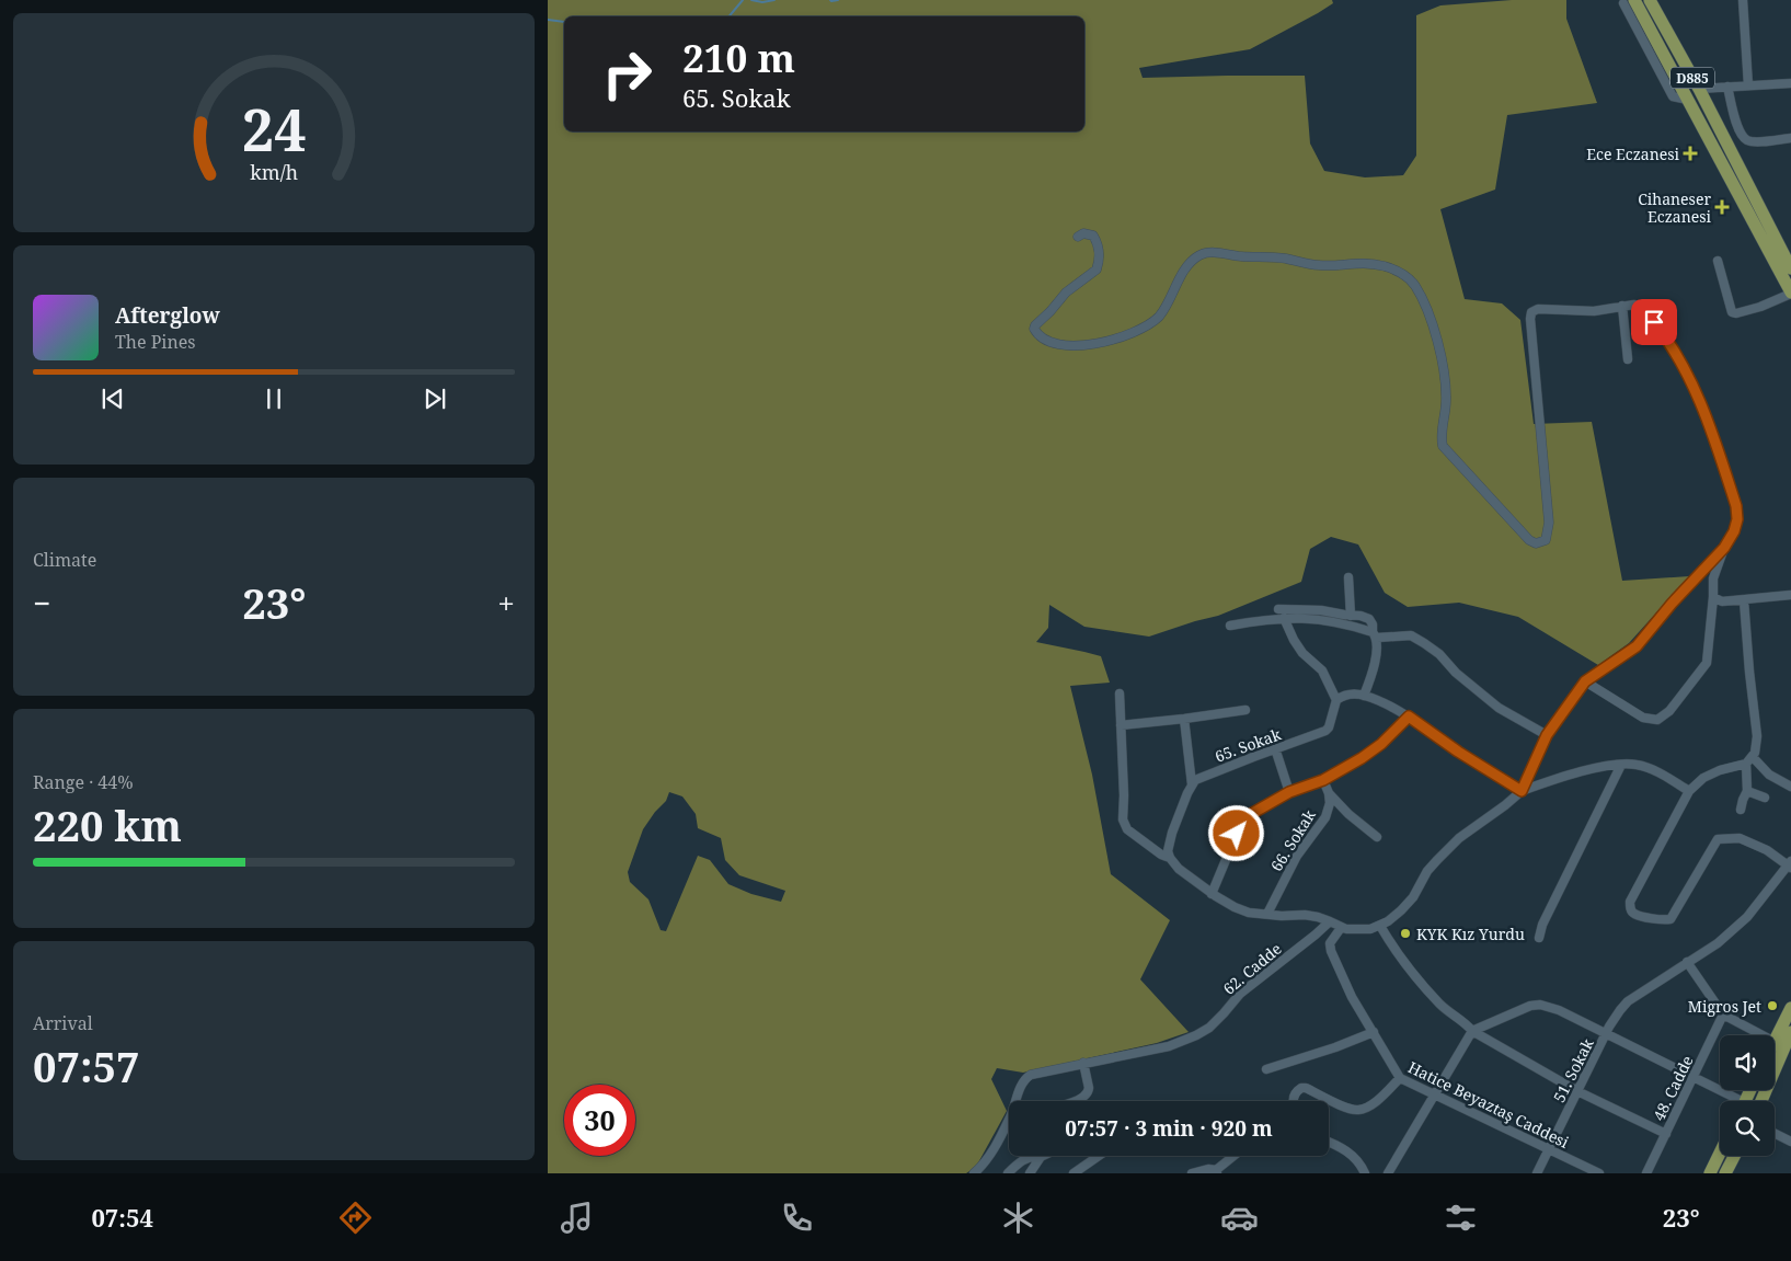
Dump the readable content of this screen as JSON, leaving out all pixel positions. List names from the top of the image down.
{
  "streets": {
    "main road": ["D885"],
    "street": [
      "65. Sokak",
      "66. Sokak",
      "62. Cadde",
      "51. Sokak",
      "48. Cadde",
      "Hatice Beyaztaş Caddesi"
    ]
  },
  "crossings": [
    ["51. Sokak", "Hatice Beyaztaş Caddesi"]
  ],
  "places": {
    "health": ["Ece Eczanesi", "Cihaneser Eczanesi"],
    "other": ["KYK Kız Yurdu", "Migros Jet"]
  },
  "page": {
    "turn": ["210 m", "65. Sokak"],
    "song": ["Afterglow", "The Pines"],
    "tile": [
      "Climate",
      ["Range · 44%", "220 km"],
      ["Arrival", "07:57"]
    ],
    "heat": ["−", "23°", "+"],
    "limit": "30",
    "trip": "07:57 · 3 min · 920 m",
    "tabs": ["07:54", "23°"],
    "gauge": ["24", "km/h"]
  }
}
